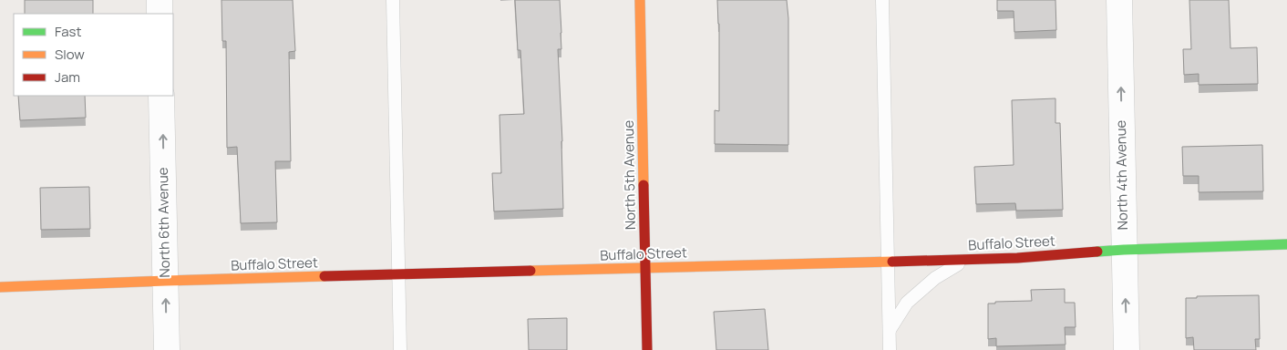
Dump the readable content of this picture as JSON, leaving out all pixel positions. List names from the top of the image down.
{
  "streets": {
    "street": [
      "North 5th Avenue",
      "North 4th Avenue",
      "North 6th Avenue",
      "Buffalo Street"
    ]
  },
  "crossings": [
    ["North 5th Avenue", "Buffalo Street"],
    ["North 4th Avenue", "Buffalo Street"],
    ["North 6th Avenue", "Buffalo Street"]
  ],
  "one_way": ["North 4th Avenue", "North 6th Avenue"],
  "legend": ["Fast", "Slow", "Jam"]
}
